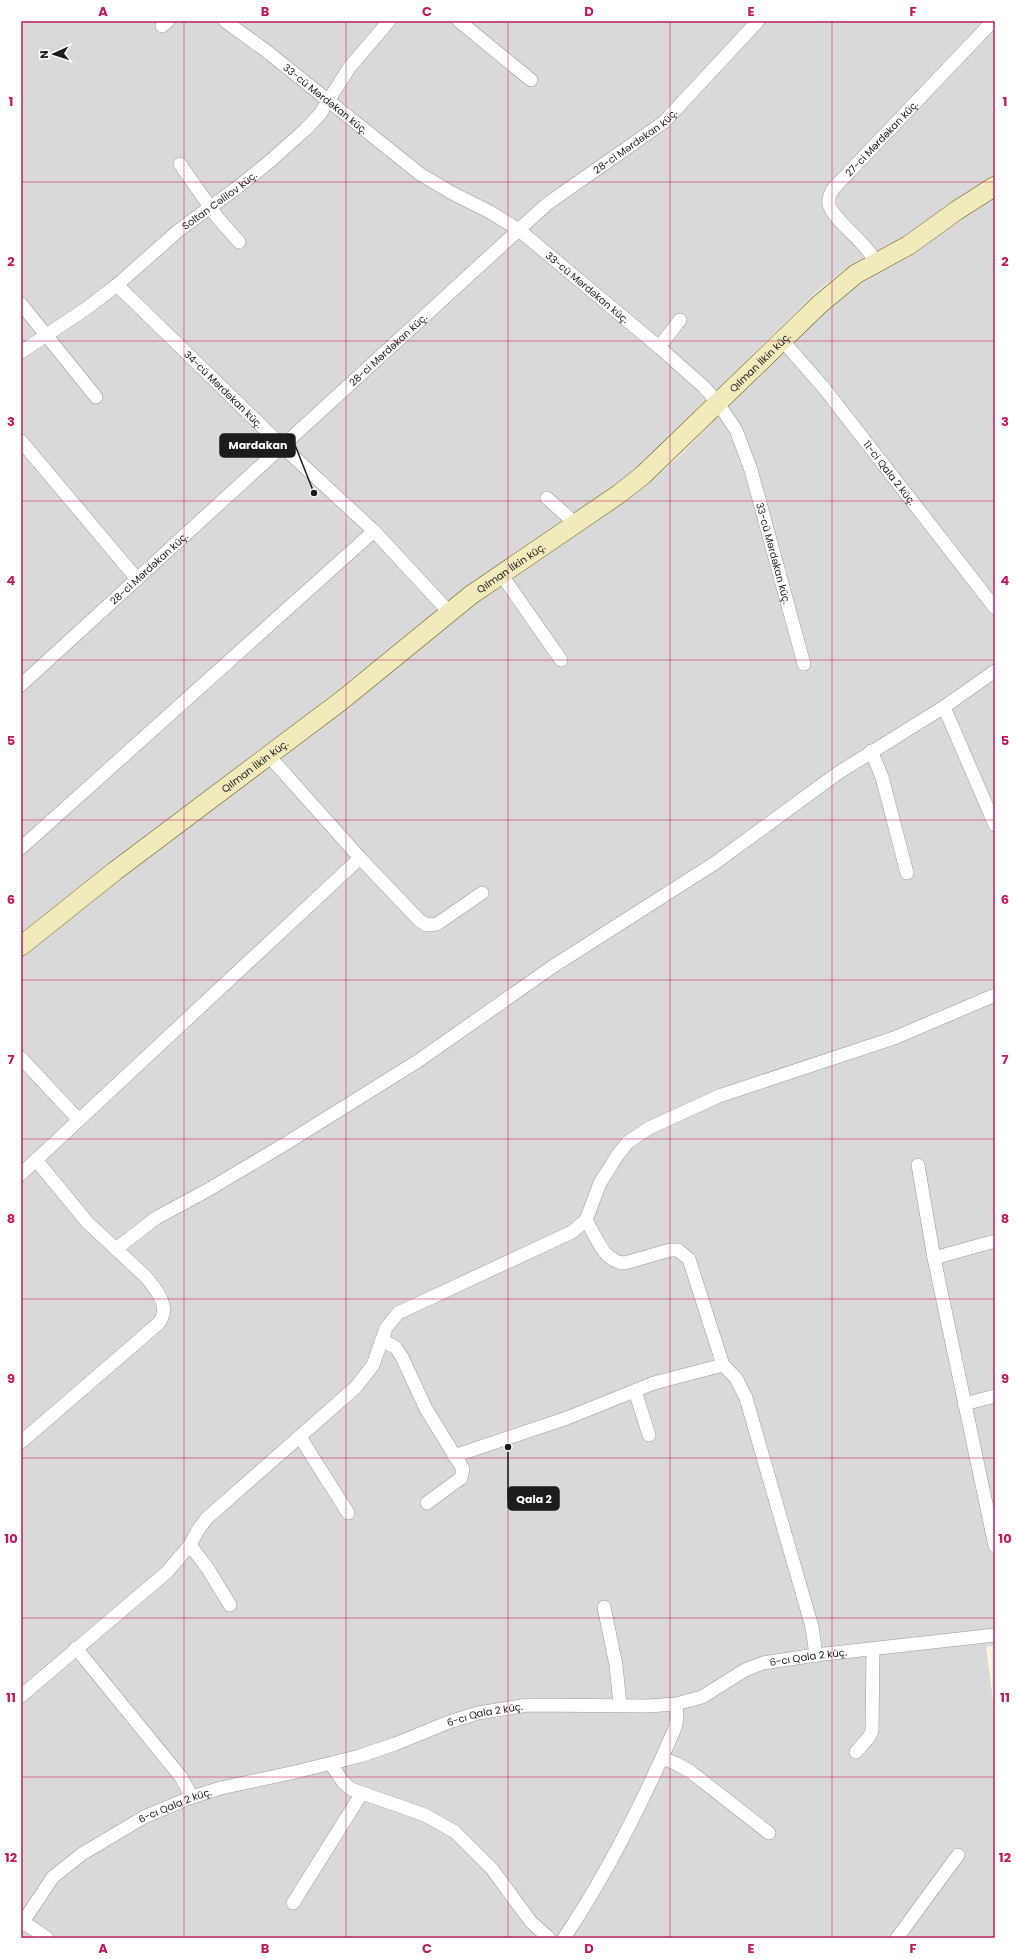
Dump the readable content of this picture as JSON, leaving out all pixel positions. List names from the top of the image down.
{
  "streets": {
    "street": [
      "33-cü Mərdəkan küç.",
      "27-ci Mərdəkan küç.",
      "28-ci Mərdəkan küç.",
      "Soltan Cəlilov küç.",
      "Qılman İlkin küç.",
      "34-cü Mərdəkan küç.",
      "11-ci Qala 2 küç.",
      "6-cı Qala 2 küç."
    ]
  },
  "crossings": [
    ["33-cü Mərdəkan küç.", "28-ci Mərdəkan küç."],
    ["33-cü Mərdəkan küç.", "Soltan Cəlilov küç."],
    ["33-cü Mərdəkan küç.", "Qılman İlkin küç."],
    ["27-ci Mərdəkan küç.", "Qılman İlkin küç."],
    ["28-ci Mərdəkan küç.", "34-cü Mərdəkan küç."],
    ["Soltan Cəlilov küç.", "34-cü Mərdəkan küç."],
    ["Qılman İlkin küç.", "34-cü Mərdəkan küç."],
    ["Qılman İlkin küç.", "11-ci Qala 2 küç."]
  ],
  "places": ["Mardakan", "Qala 2"],
  "north": "left",
  "grid": {
    "columns": [
      "A",
      "B",
      "C",
      "D",
      "E",
      "F"
    ],
    "rows": [
      "1",
      "2",
      "3",
      "4",
      "5",
      "6",
      "7",
      "8",
      "9",
      "10",
      "11",
      "12"
    ]
  }
}
